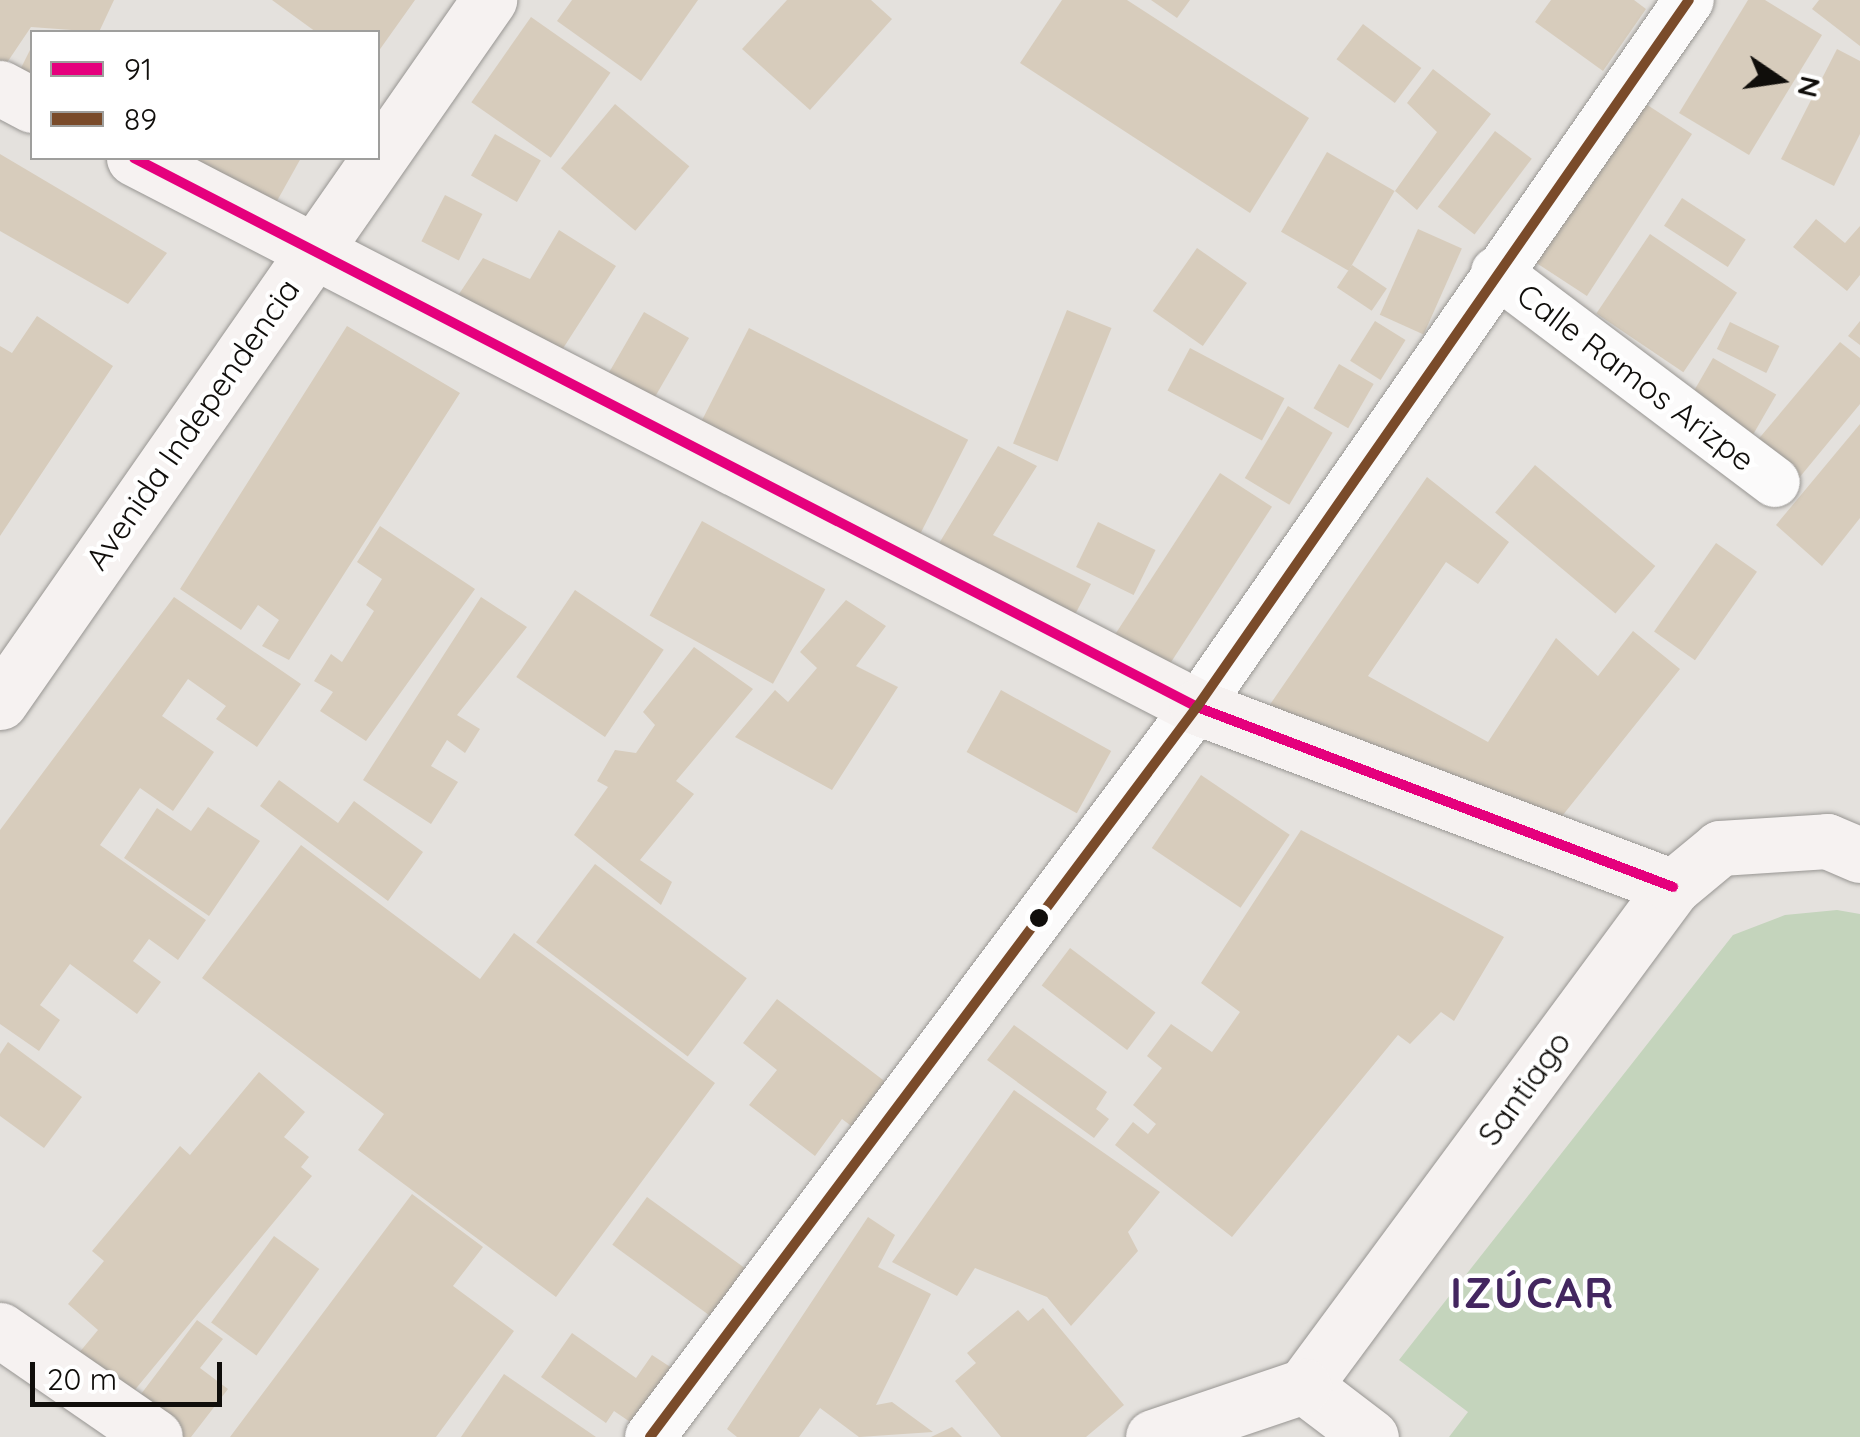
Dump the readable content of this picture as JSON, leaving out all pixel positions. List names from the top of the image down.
{
  "streets": {
    "street": ["Calle Ramos Arizpe", "Avenida Independencia", "Santiago"]
  },
  "districts": ["IZÚCAR"],
  "lines": ["transit line 89", "transit line 91"],
  "legend": ["91", "89"],
  "scale_bar": "20 m",
  "north": "right"
}
